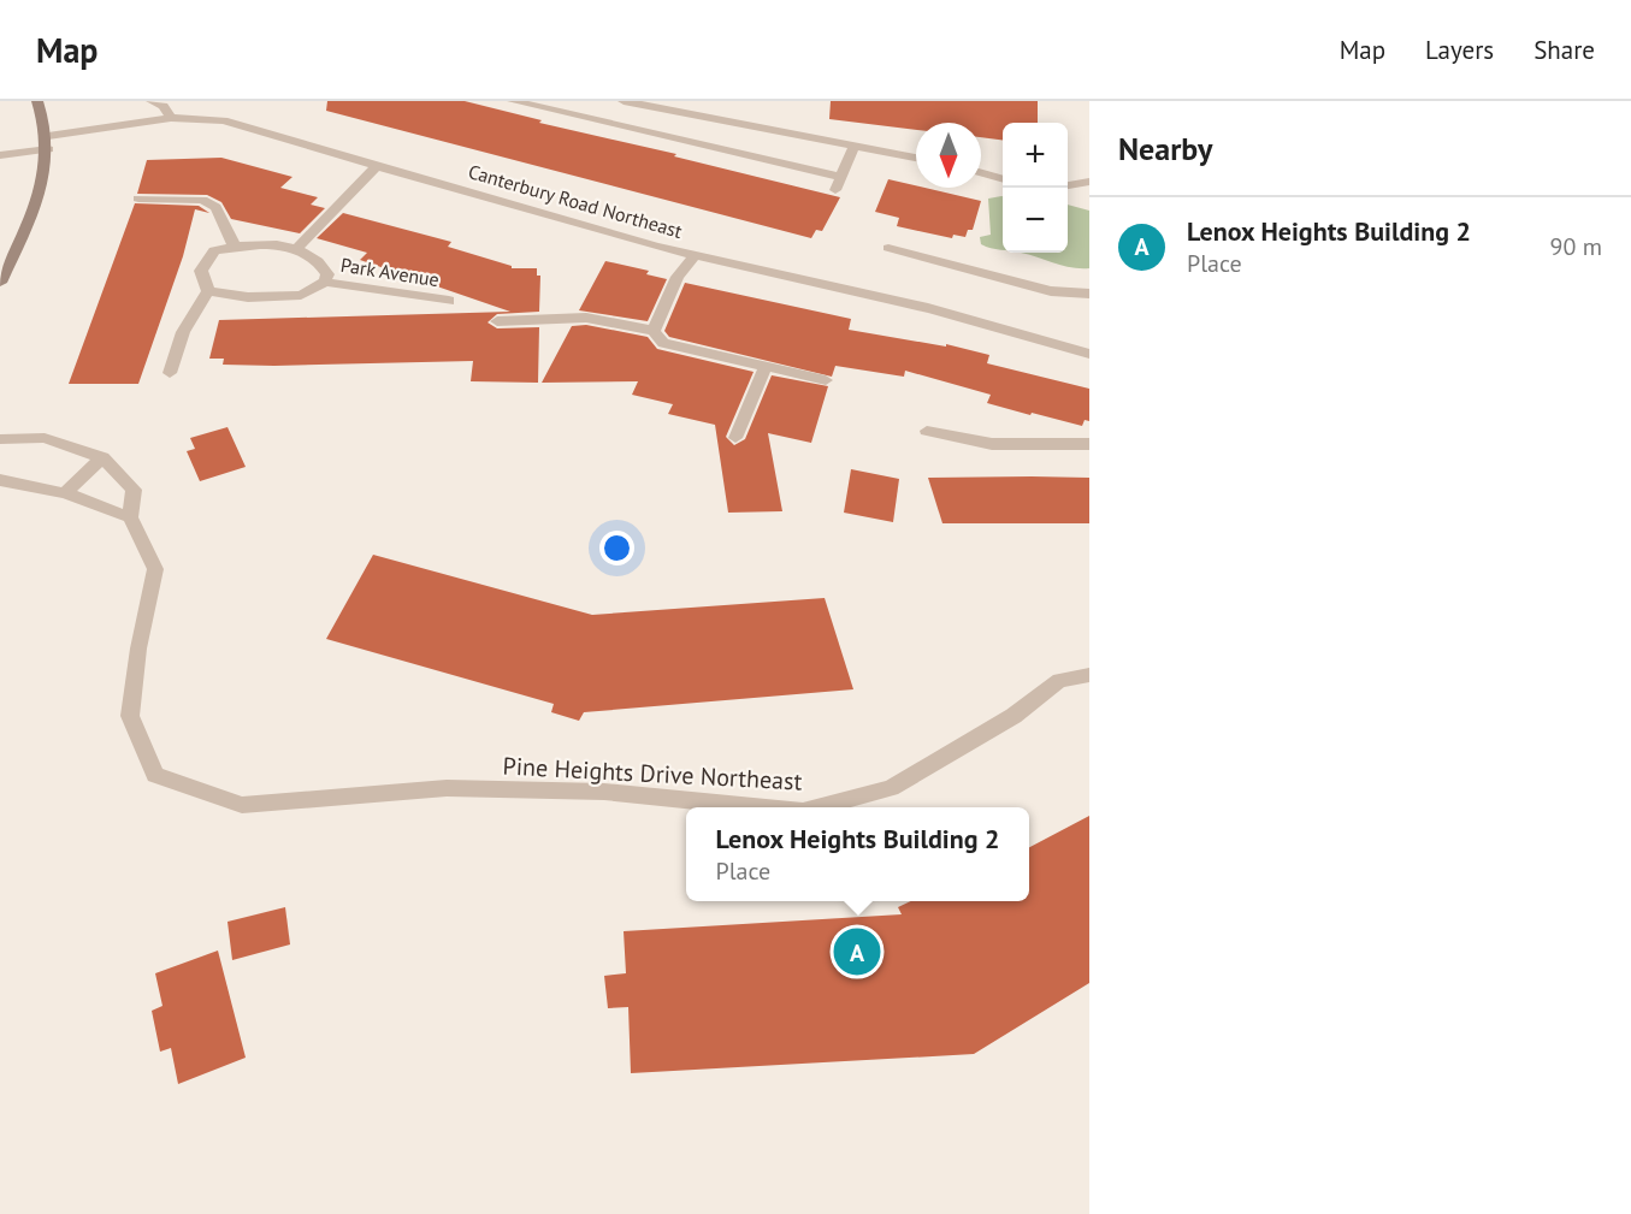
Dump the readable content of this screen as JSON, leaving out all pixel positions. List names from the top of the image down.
{
  "streets": {
    "street": ["Canterbury Road Northeast", "Park Avenue", "Pine Heights Drive Northeast"]
  },
  "north": "bottom",
  "page": {
    "header": "Map",
    "nav": ["Map", "Layers", "Share"],
    "heading": "Nearby",
    "map_buttons": ["+", "−"],
    "list": [
      {
        "mark": "A",
        "name": "Lenox Heights Building 2",
        "note": "Place",
        "value": "90 m"
      }
    ],
    "popup": ["Lenox Heights Building 2", "Place"],
    "pins": "A"
  }
}
